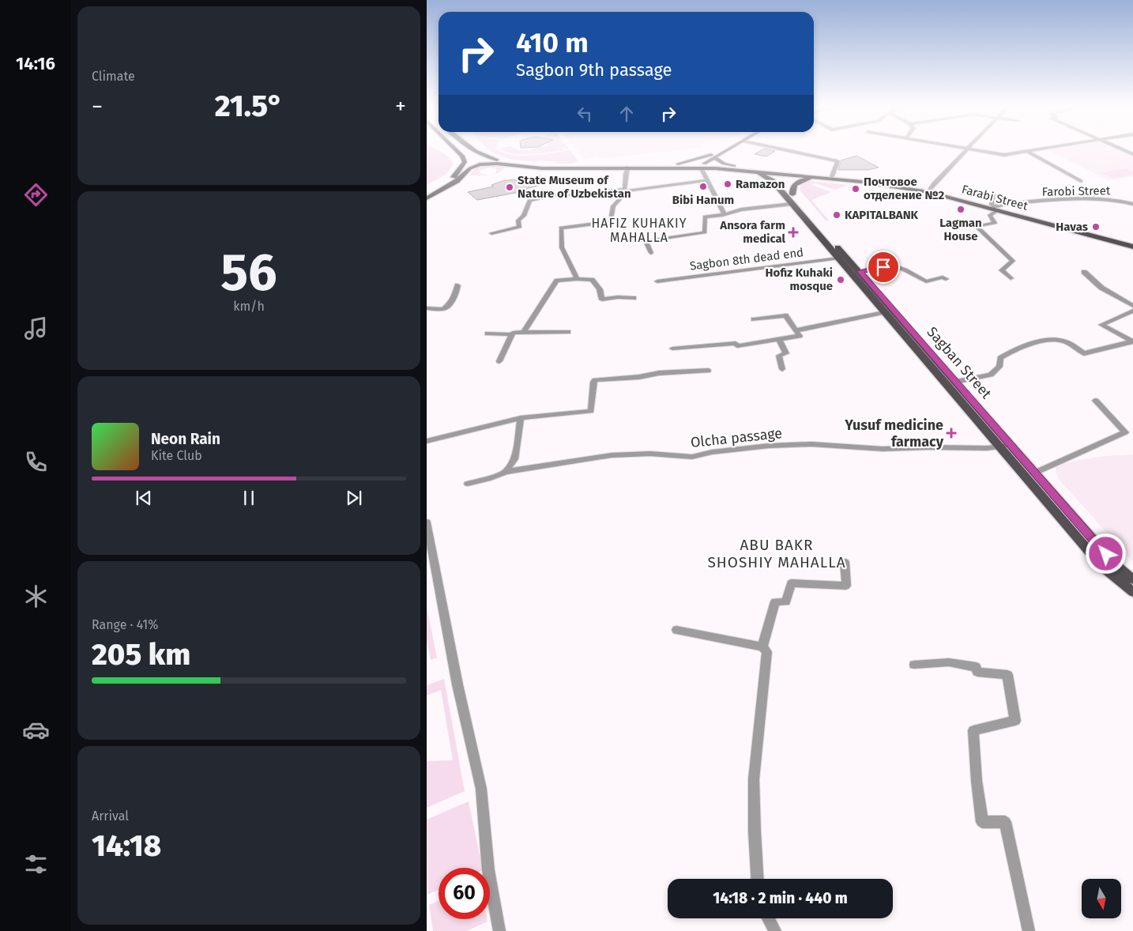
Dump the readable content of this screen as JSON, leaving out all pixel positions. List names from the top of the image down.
{
  "streets": {
    "main road": ["Farabi Street", "Sagban Street"],
    "street": ["Farobi Street", "Sagbon 8th dead end", "Olcha passage"]
  },
  "crossings": [
    ["Farobi Street", "Farabi Street"],
    ["Farabi Street", "Sagban Street"],
    ["Sagbon 8th dead end", "Sagban Street"],
    ["Sagban Street", "Olcha passage"]
  ],
  "districts": ["HAFIZ KUHAKIY MAHALLA", "ABU BAKR SHOSHIY MAHALLA"],
  "places": {
    "other": [
      "Ramazon",
      "Bibi Hanum",
      "State Museum of Nature of Uzbekistan",
      "Почтовое отделение №2",
      "Lagman House",
      "KAPITALBANK",
      "Havas",
      "Hofiz Kuhaki mosque"
    ],
    "health": ["Ansora farm medical", "Yusuf medicine farmacy"]
  },
  "north": "bottom",
  "page": {
    "tabs": "14:16",
    "tile": [
      "Climate",
      ["56", "km/h"],
      ["Range · 41%", "205 km"],
      ["Arrival", "14:18"]
    ],
    "turn": ["410 m", "Sagbon 9th passage"],
    "heat": ["−", "21.5°", "+"],
    "song": ["Neon Rain", "Kite Club"],
    "limit": "60",
    "trip": "14:18 · 2 min · 440 m"
  }
}
